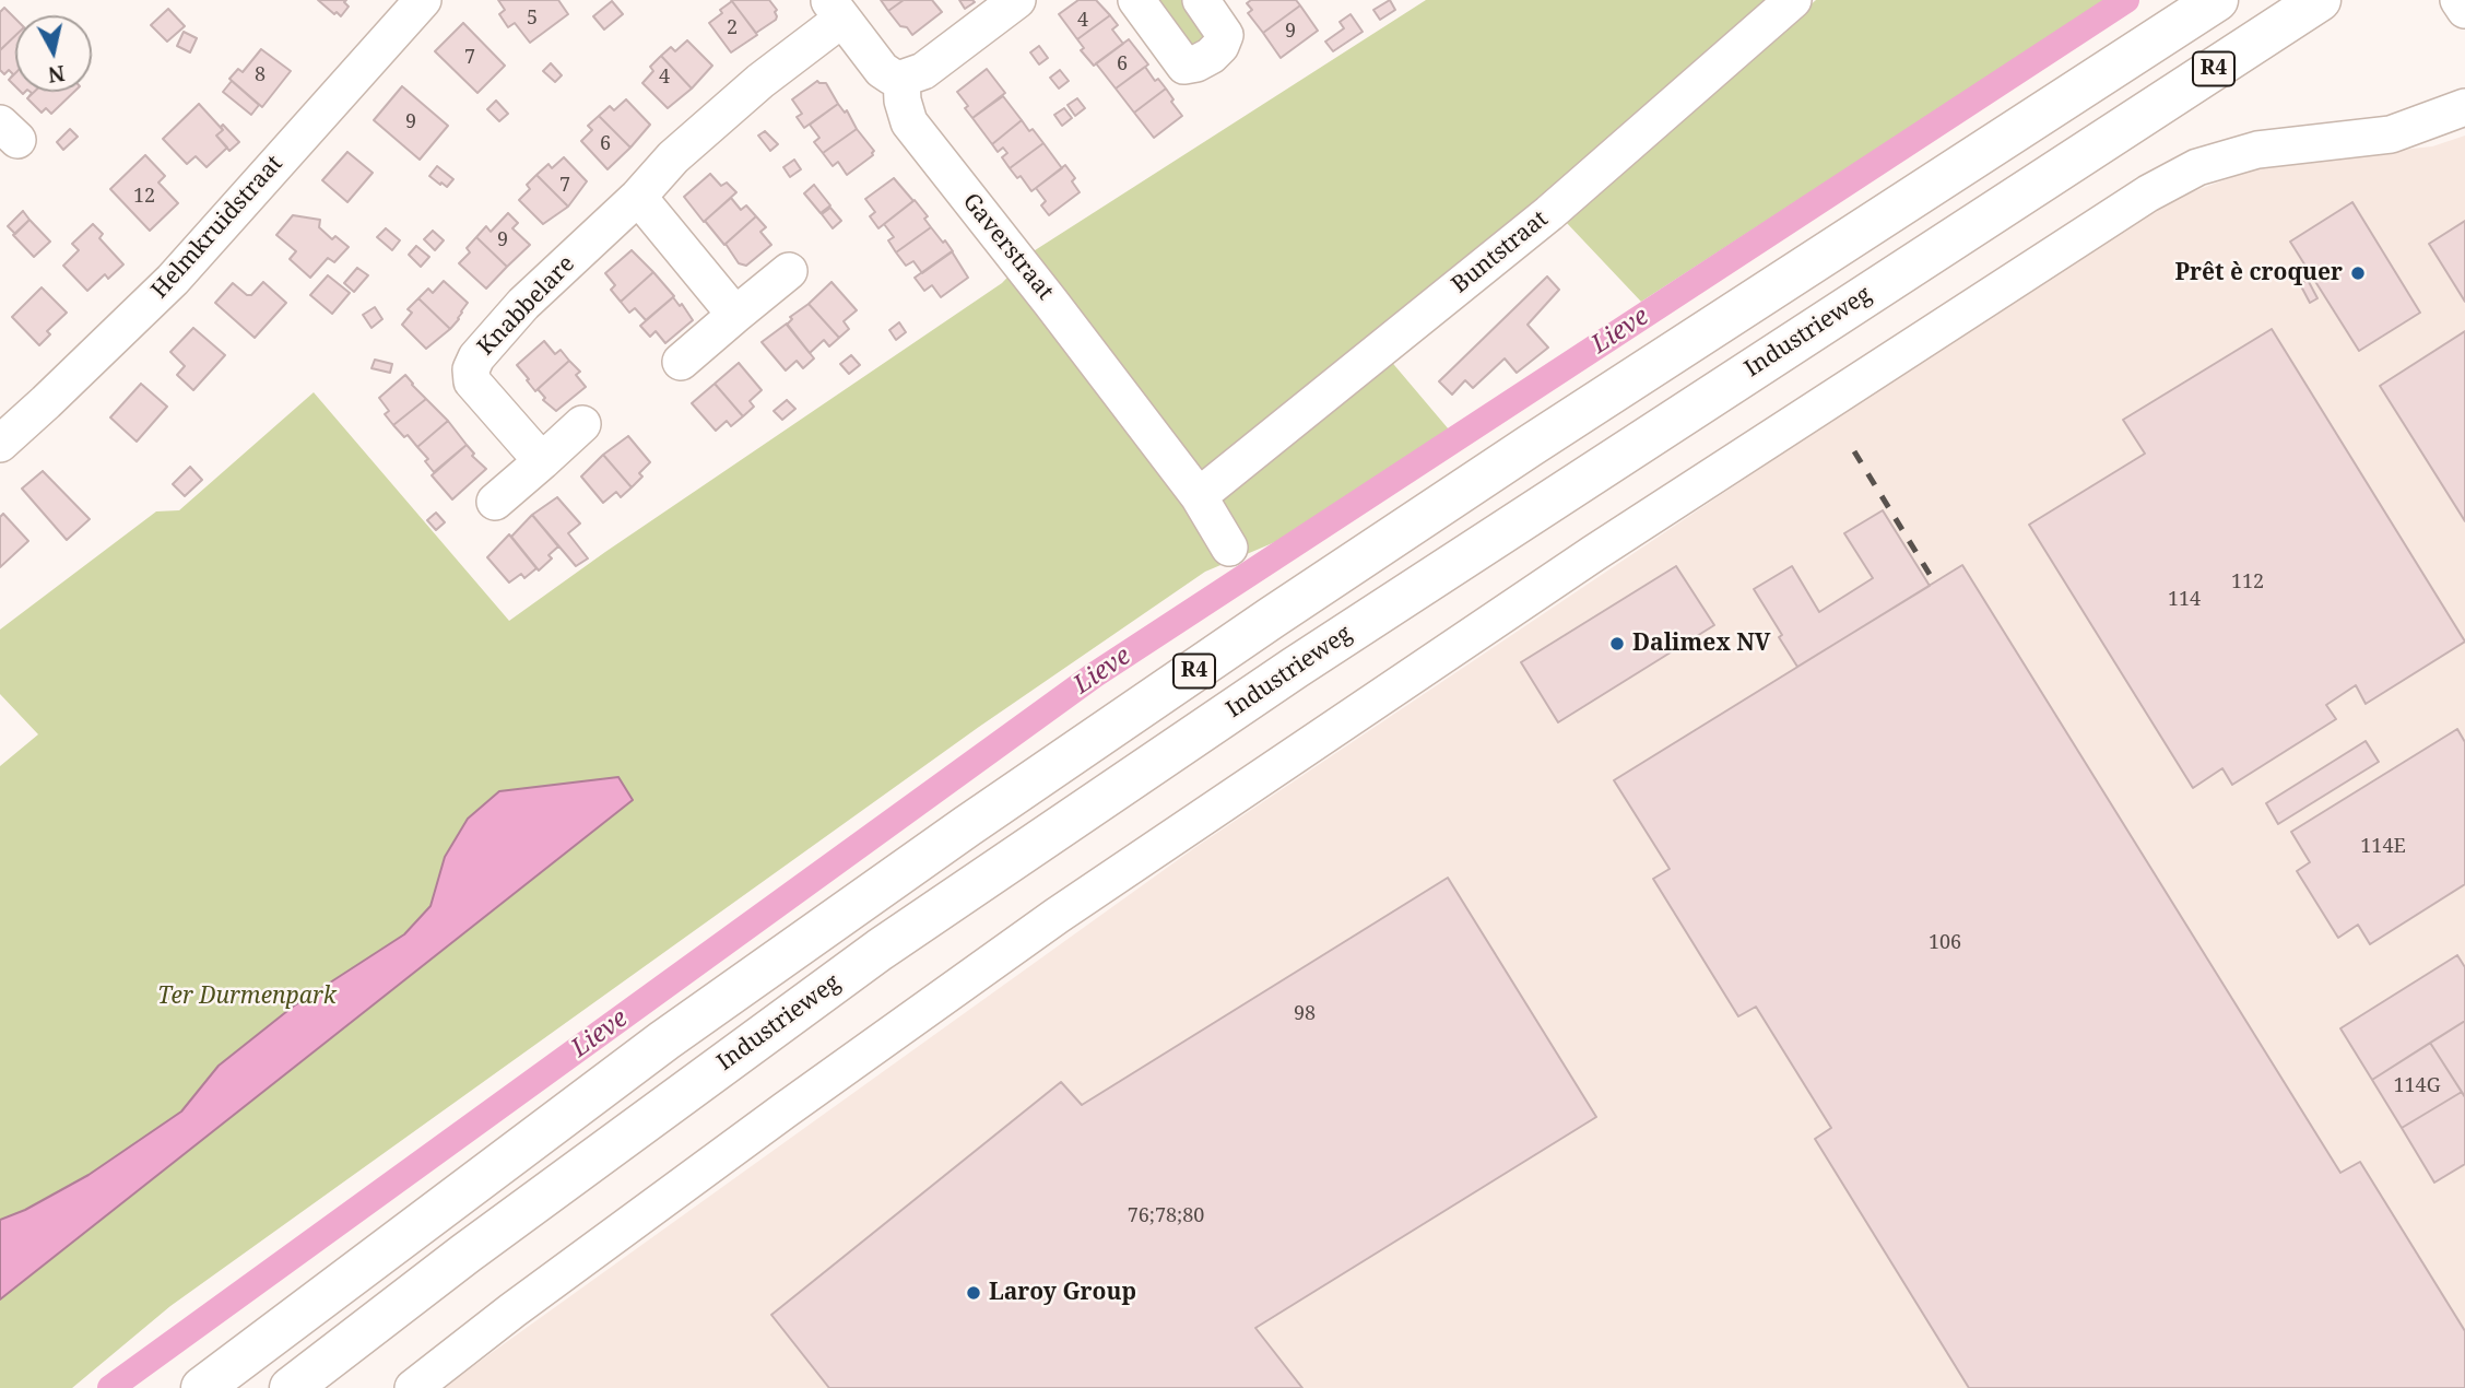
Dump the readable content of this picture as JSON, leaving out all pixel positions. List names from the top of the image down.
{
  "streets": {
    "highway": ["R4", "Industrieweg"],
    "street": [
      "Helmkruidstraat",
      "Gaverstraat",
      "Buntstraat",
      "Knabbelare"
    ]
  },
  "crossings": [
    ["Gaverstraat", "Buntstraat"]
  ],
  "water": ["Lieve"],
  "parks": ["Ter Durmenpark"],
  "places": ["Prêt è croquer", "Dalimex NV", "Laroy Group"],
  "house_numbers": [
    "5",
    "4",
    "2",
    "9",
    "7",
    "6",
    "8",
    "4",
    "9",
    "6",
    "7",
    "12",
    "9",
    "112",
    "114",
    "114E",
    "106",
    "98",
    "114G",
    "76;78;80"
  ],
  "north": "bottom"
}
